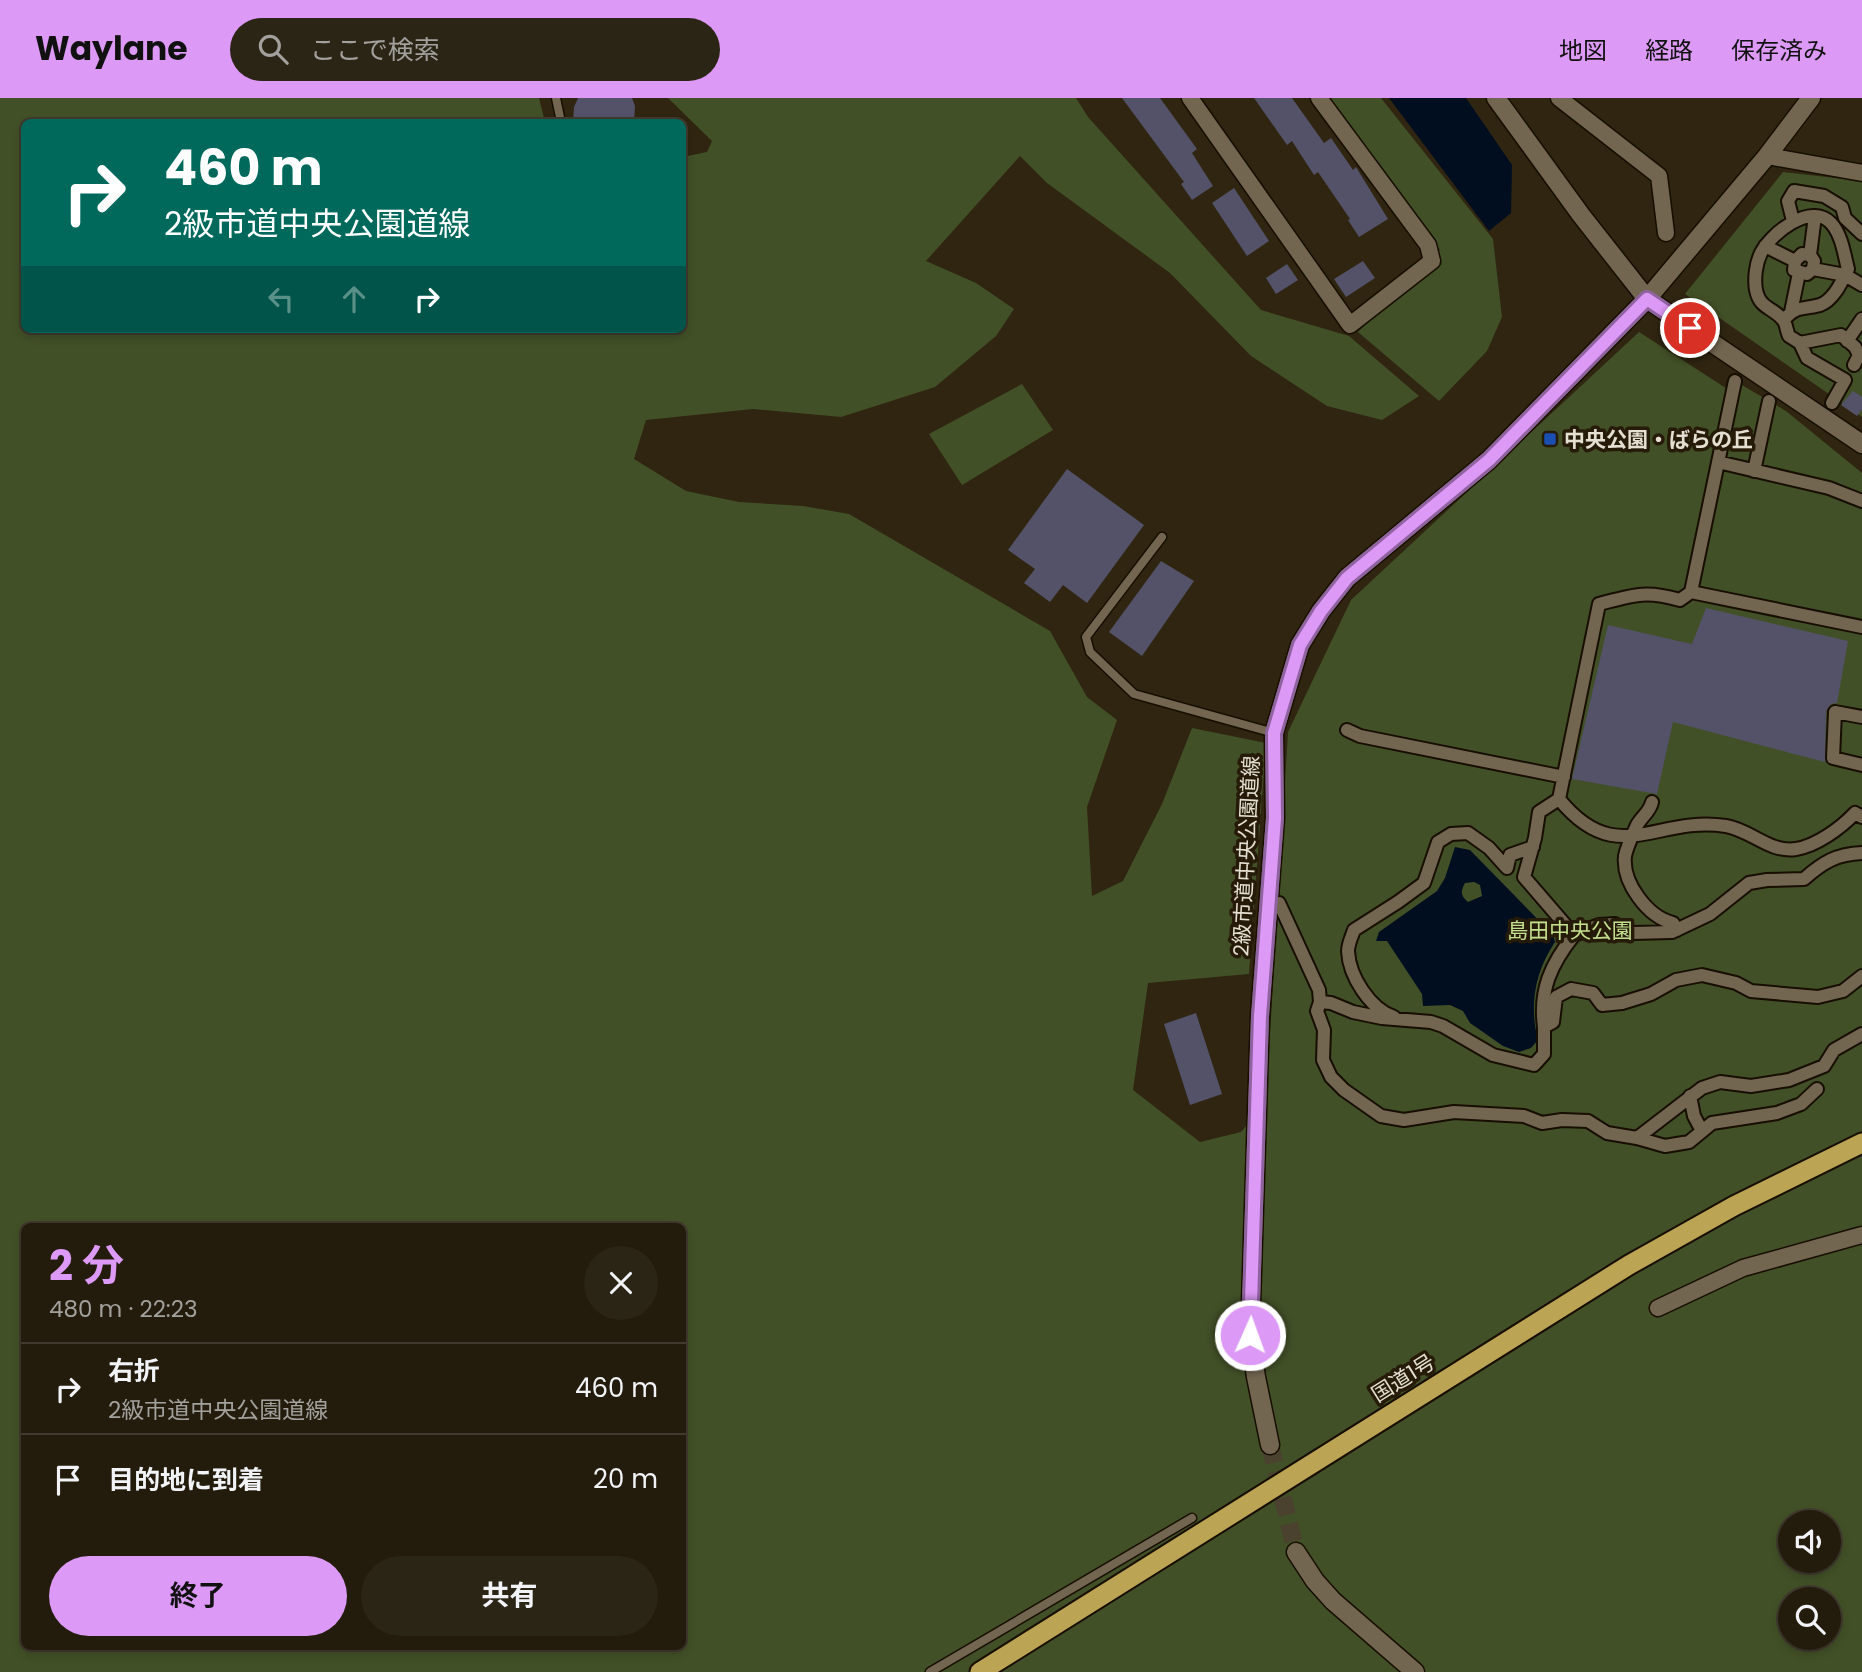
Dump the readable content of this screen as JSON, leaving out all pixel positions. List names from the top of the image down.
{
  "streets": {
    "highway": ["国道1号"],
    "street": ["2級市道中央公園道線"]
  },
  "parks": ["島田中央公園"],
  "places": {
    "transit": ["中央公園・ばらの丘"]
  },
  "page": {
    "header": "Waylane",
    "search": "ここで検索",
    "nav": ["地図", "経路", "保存済み"],
    "turn": ["460 m", "2級市道中央公園道線"],
    "heading": ["2 分", "480 m · 22:23"],
    "list": [
      {
        "name": "右折",
        "note": "2級市道中央公園道線",
        "value": "460 m"
      },
      {
        "name": "目的地に到着",
        "value": "20 m"
      }
    ],
    "buttons": ["終了", "共有"]
  }
}
